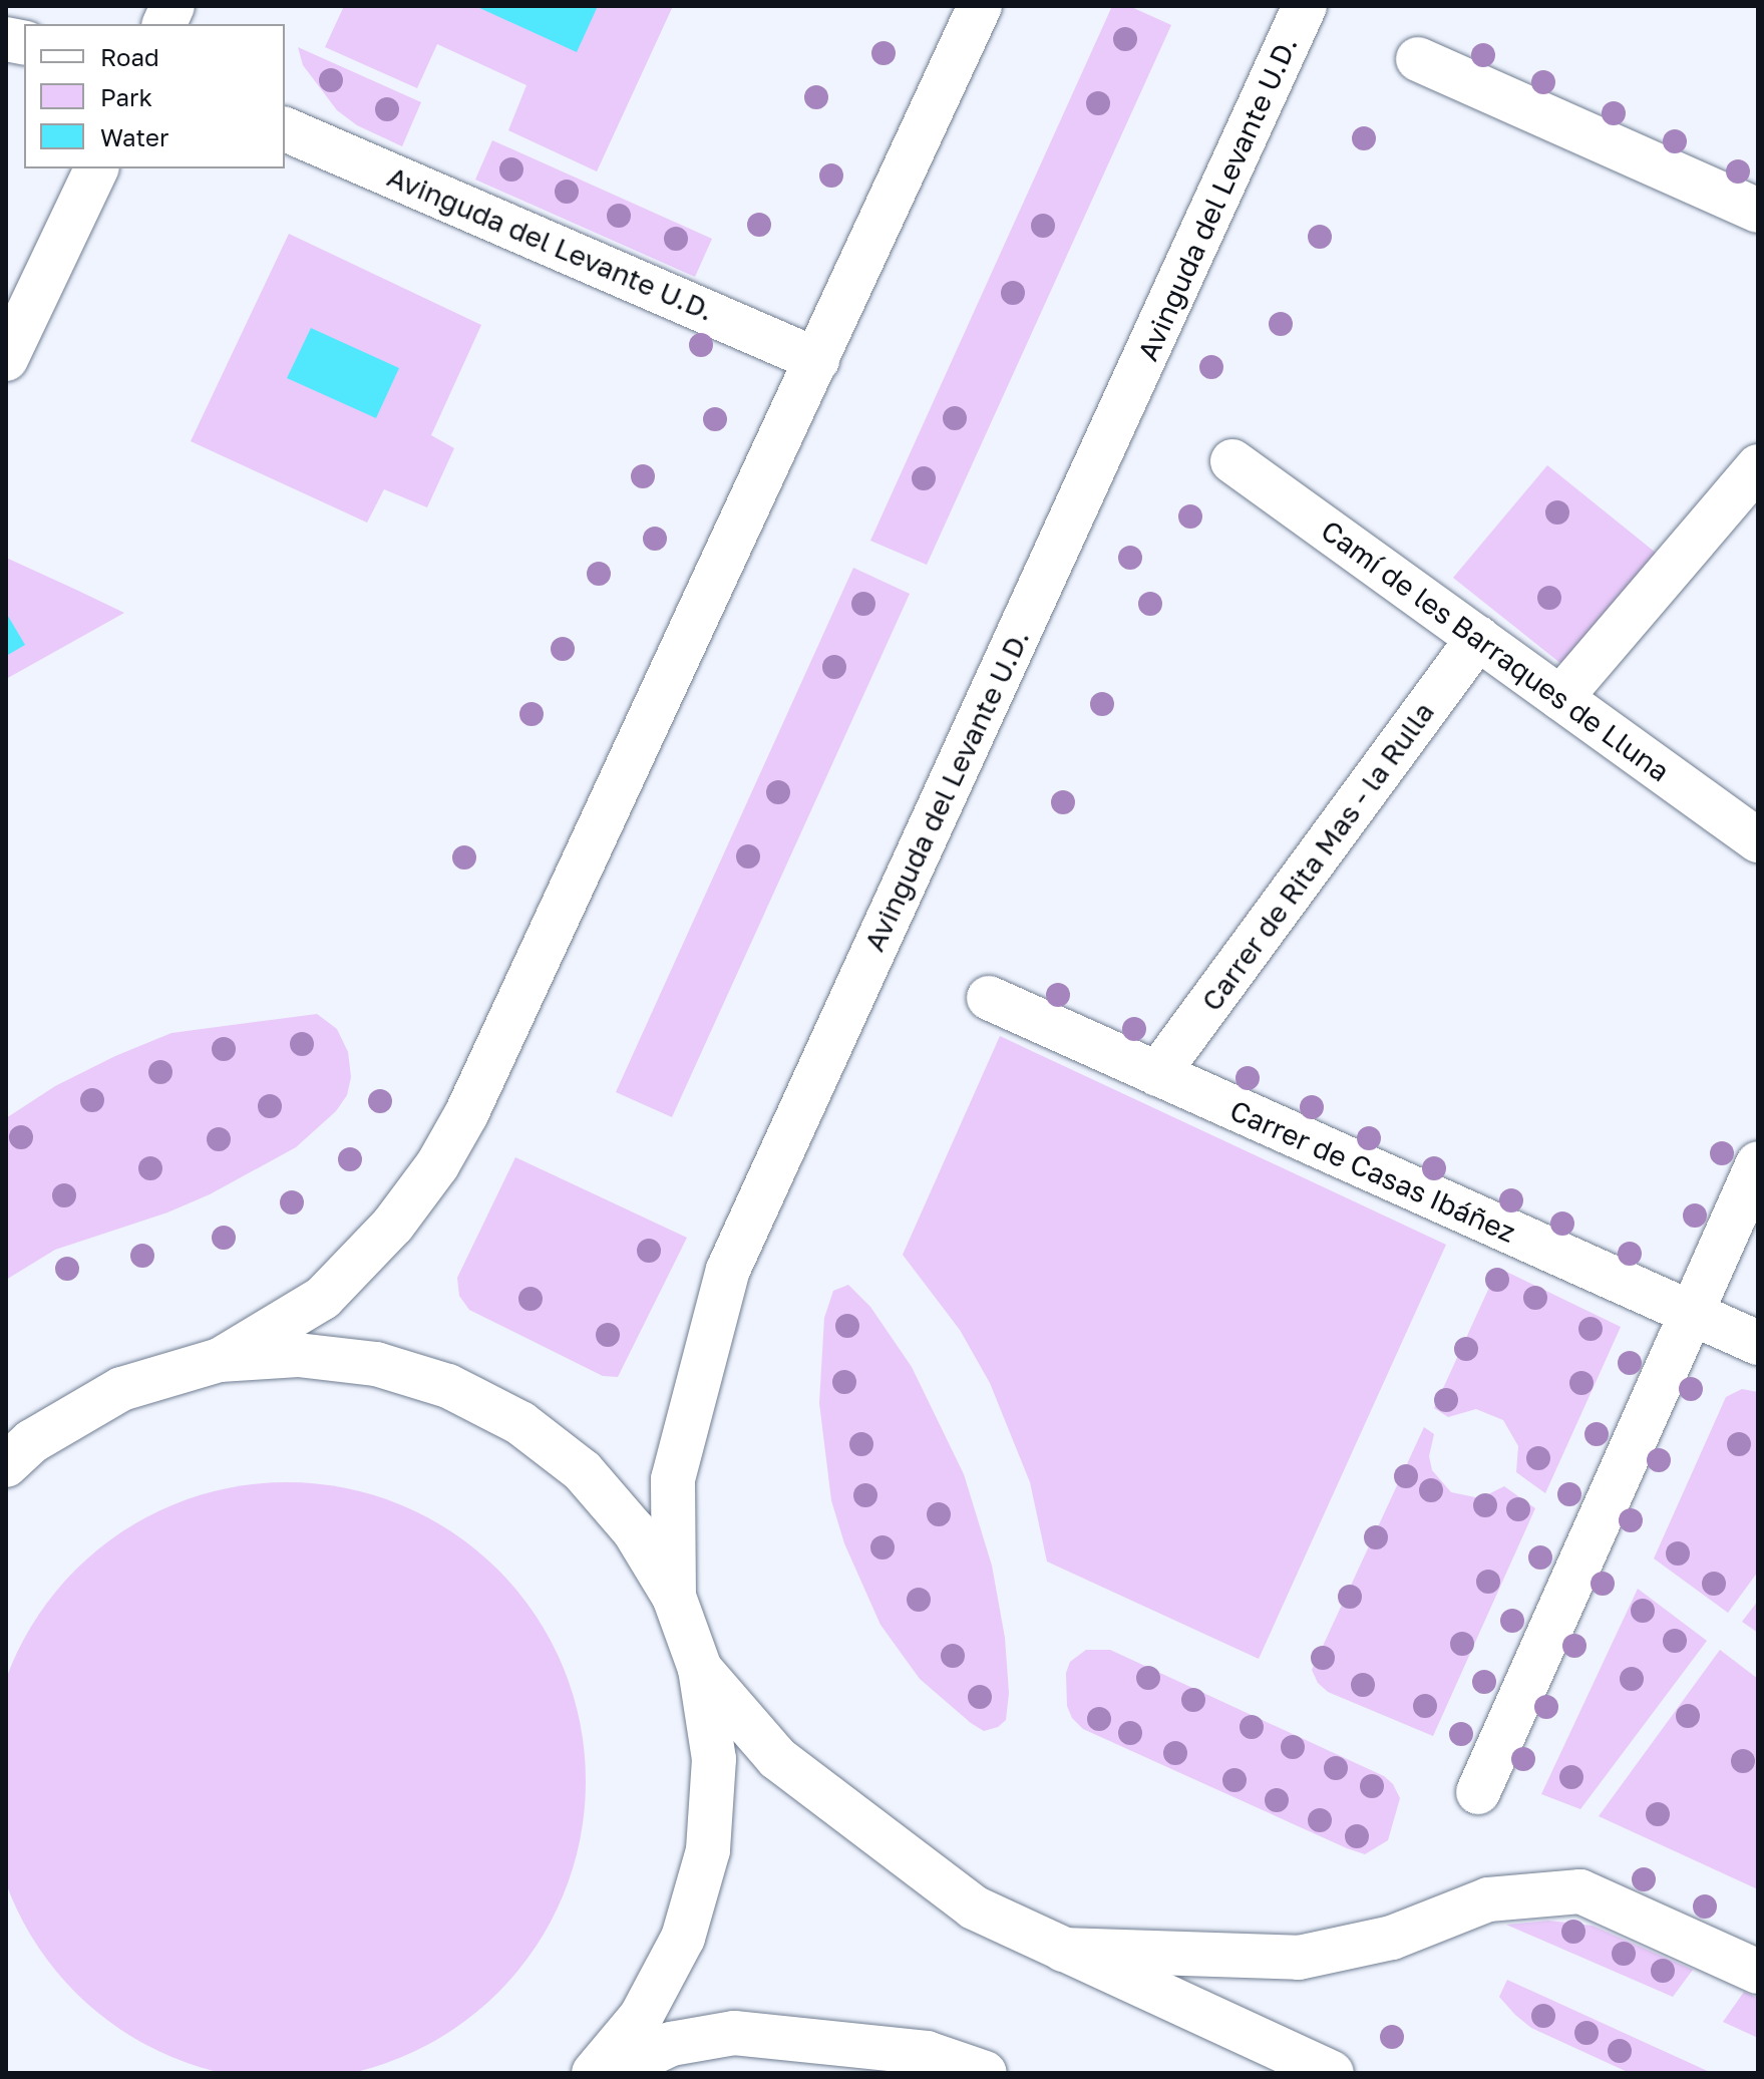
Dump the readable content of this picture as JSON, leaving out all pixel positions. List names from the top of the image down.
{
  "streets": {
    "street": [
      "Avinguda del Levante U.D.",
      "Camí de les Barraques de Lluna",
      "Carrer de Rita Mas - la Rulla",
      "Carrer de Casas Ibáñez"
    ]
  },
  "crossings": [
    ["Camí de les Barraques de Lluna", "Carrer de Rita Mas - la Rulla"],
    ["Carrer de Rita Mas - la Rulla", "Carrer de Casas Ibáñez"]
  ],
  "legend": ["Road", "Park", "Water"]
}
